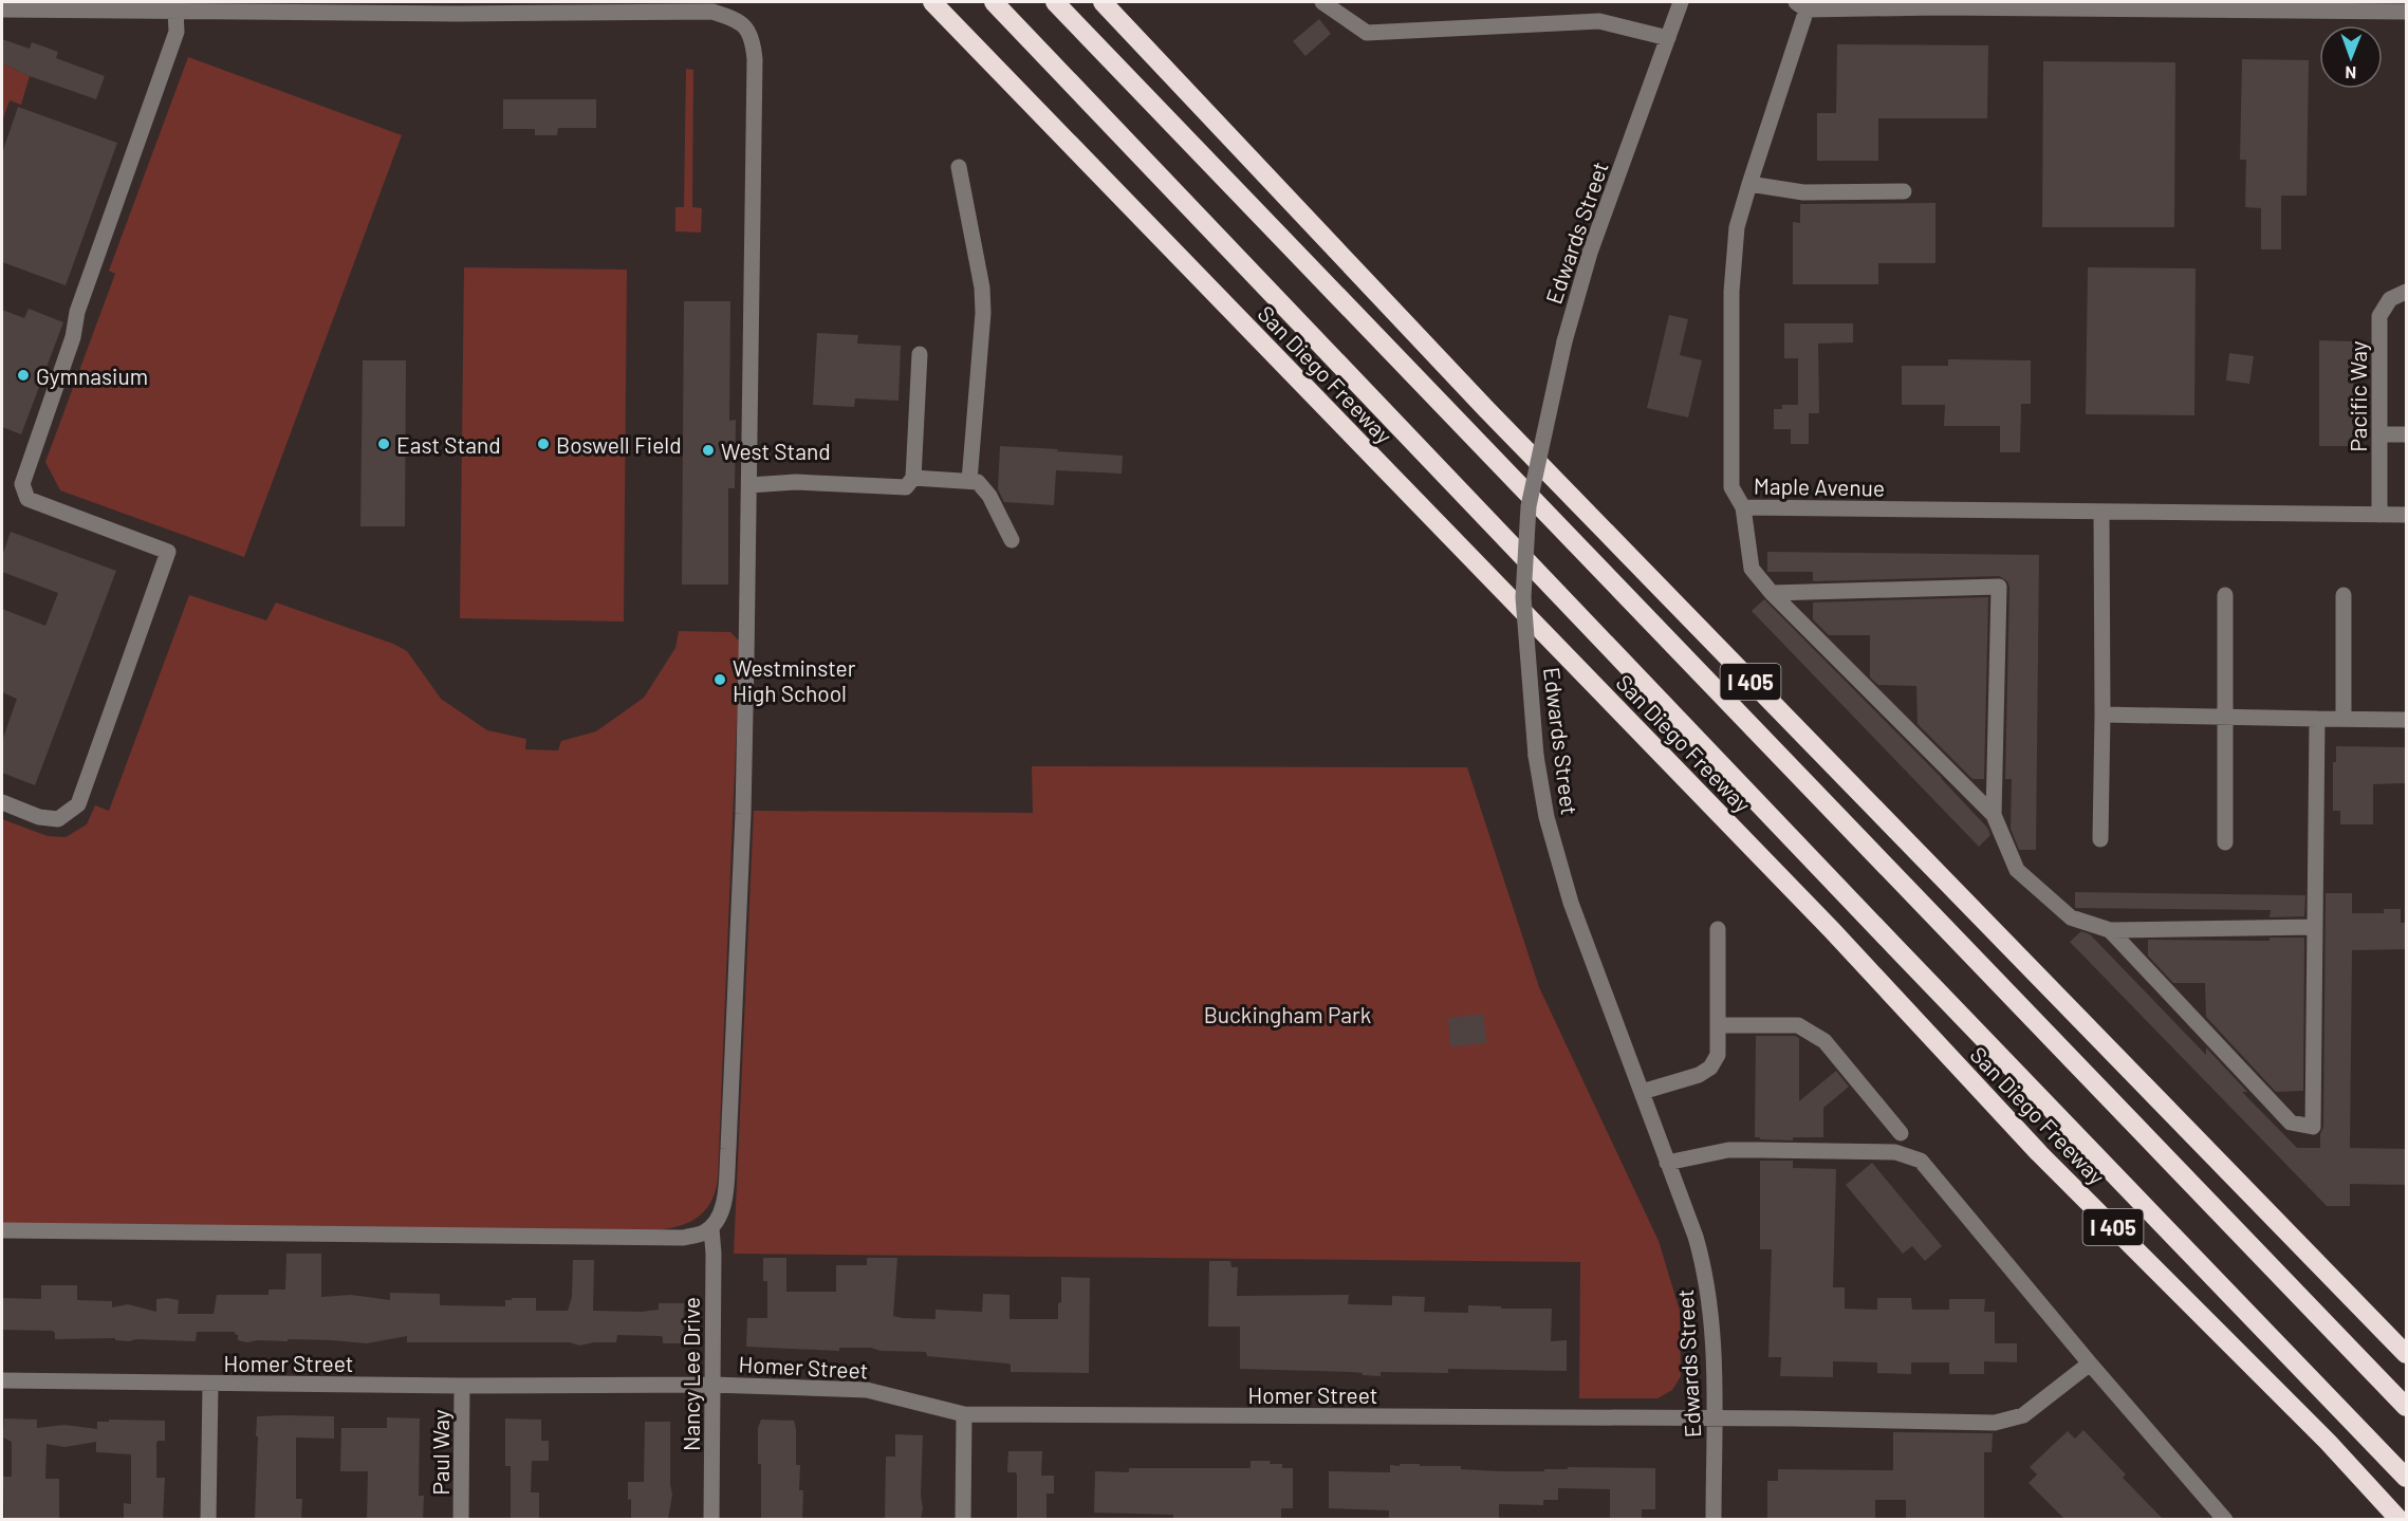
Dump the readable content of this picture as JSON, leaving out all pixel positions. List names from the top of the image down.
{
  "streets": {
    "highway": ["San Diego Freeway", "I 405"],
    "street": [
      "Edwards Street",
      "Pacific Way",
      "Maple Avenue",
      "Homer Street",
      "Nancy Lee Drive",
      "Paul Way"
    ]
  },
  "crossings": [
    ["Edwards Street", "Homer Street"],
    ["Pacific Way", "Maple Avenue"],
    ["Homer Street", "Nancy Lee Drive"],
    ["Homer Street", "Paul Way"]
  ],
  "parks": ["Buckingham Park"],
  "places": [
    "Gymnasium",
    "East Stand",
    "Boswell Field",
    "West Stand",
    "Westminster High School"
  ],
  "north": "bottom"
}
